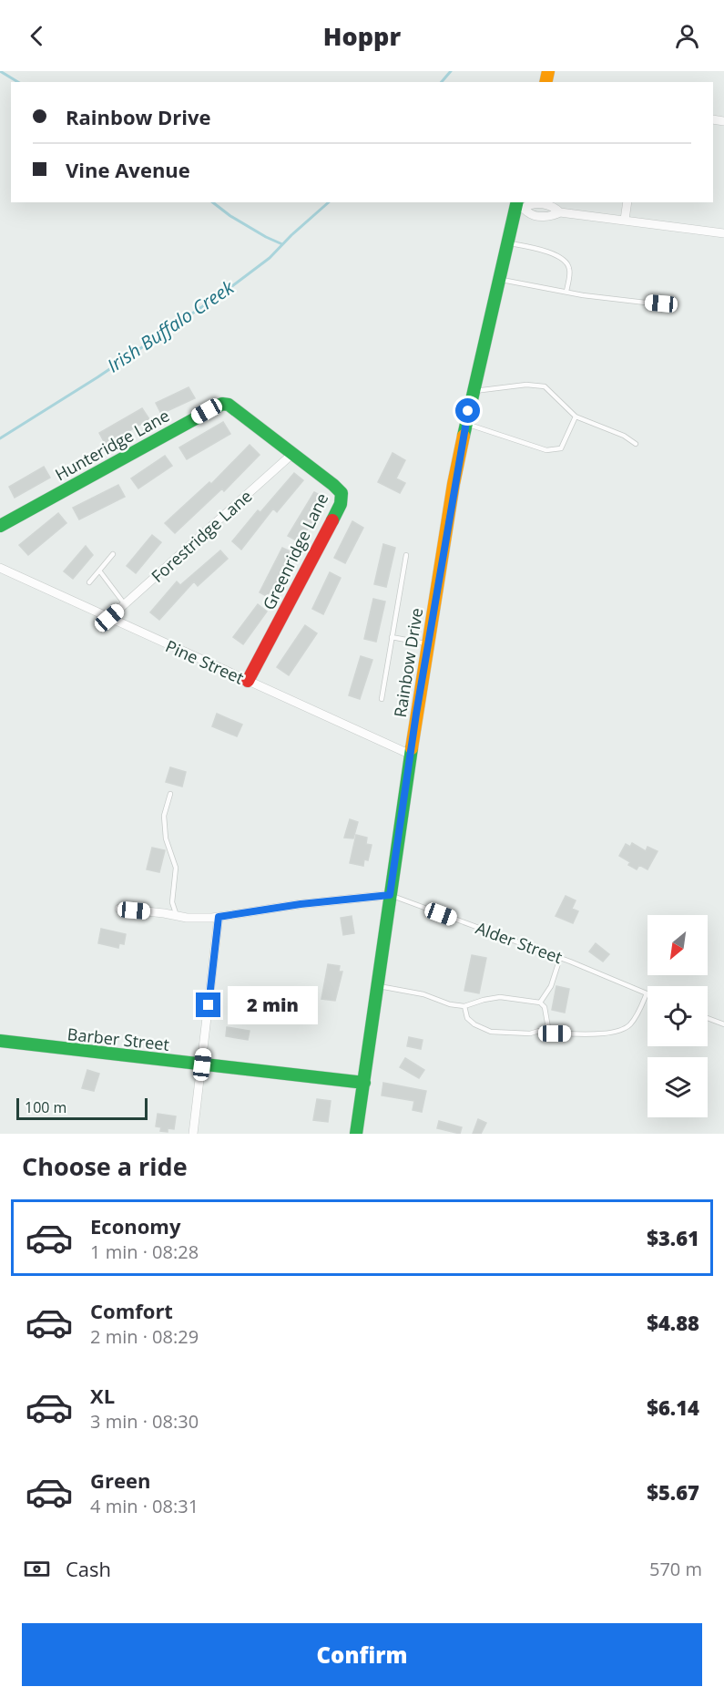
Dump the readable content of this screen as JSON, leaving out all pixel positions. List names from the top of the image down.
{
  "streets": {
    "street": [
      "Hunteridge Lane",
      "Forestridge Lane",
      "Greenridge Lane",
      "Pine Street",
      "Rainbow Drive",
      "Alder Street",
      "Barber Street"
    ]
  },
  "crossings": [
    ["Hunteridge Lane", "Forestridge Lane"],
    ["Hunteridge Lane", "Greenridge Lane"],
    ["Forestridge Lane", "Greenridge Lane"],
    ["Forestridge Lane", "Pine Street"],
    ["Greenridge Lane", "Pine Street"],
    ["Pine Street", "Rainbow Drive"],
    ["Rainbow Drive", "Alder Street"],
    ["Rainbow Drive", "Barber Street"]
  ],
  "water": ["Irish Buffalo Creek"],
  "scale_bar": "100 m",
  "north": "bottom left",
  "page": {
    "header": "Hoppr",
    "banner": ["Rainbow Drive", "Vine Avenue"],
    "bubble": "2 min",
    "scale": "100 m",
    "heading": "Choose a ride",
    "list": [
      {
        "name": "Economy",
        "note": "1 min · 08:28",
        "value": "$3.61"
      },
      {
        "name": "Comfort",
        "note": "2 min · 08:29",
        "value": "$4.88"
      },
      {
        "name": "XL",
        "note": "3 min · 08:30",
        "value": "$6.14"
      },
      {
        "name": "Green",
        "note": "4 min · 08:31",
        "value": "$5.67"
      }
    ],
    "pay": ["Cash", "570 m"],
    "buttons": "Confirm"
  }
}
